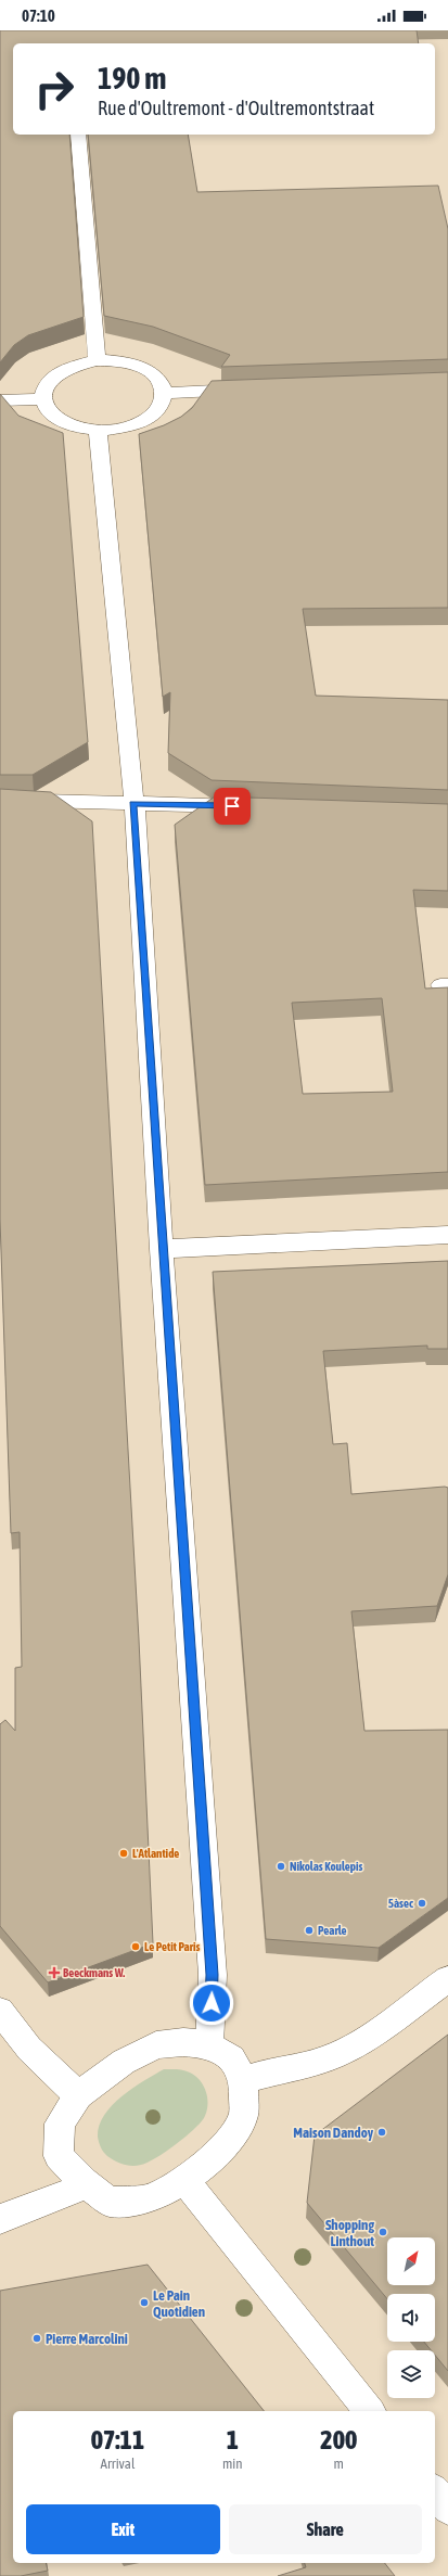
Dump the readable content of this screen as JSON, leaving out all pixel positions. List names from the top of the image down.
{
  "places": {
    "other": [
      "L'Atlantide",
      "Nikolas Koulepis",
      "5àsec",
      "Pearle",
      "Le Petit Paris",
      "Maison Dandoy",
      "Shopping Linthout",
      "Le Pain Quotidien",
      "Pierre Marcolini"
    ],
    "health": ["Beeckmans W."]
  },
  "north": "top right",
  "page": {
    "status": "07:10",
    "turn": ["190 m", "Rue d'Oultremont - d'Oultremontstraat"],
    "eta": [
      "07:11",
      "Arrival",
      "1",
      "min",
      "200",
      "m"
    ],
    "buttons": ["Exit", "Share"]
  }
}
